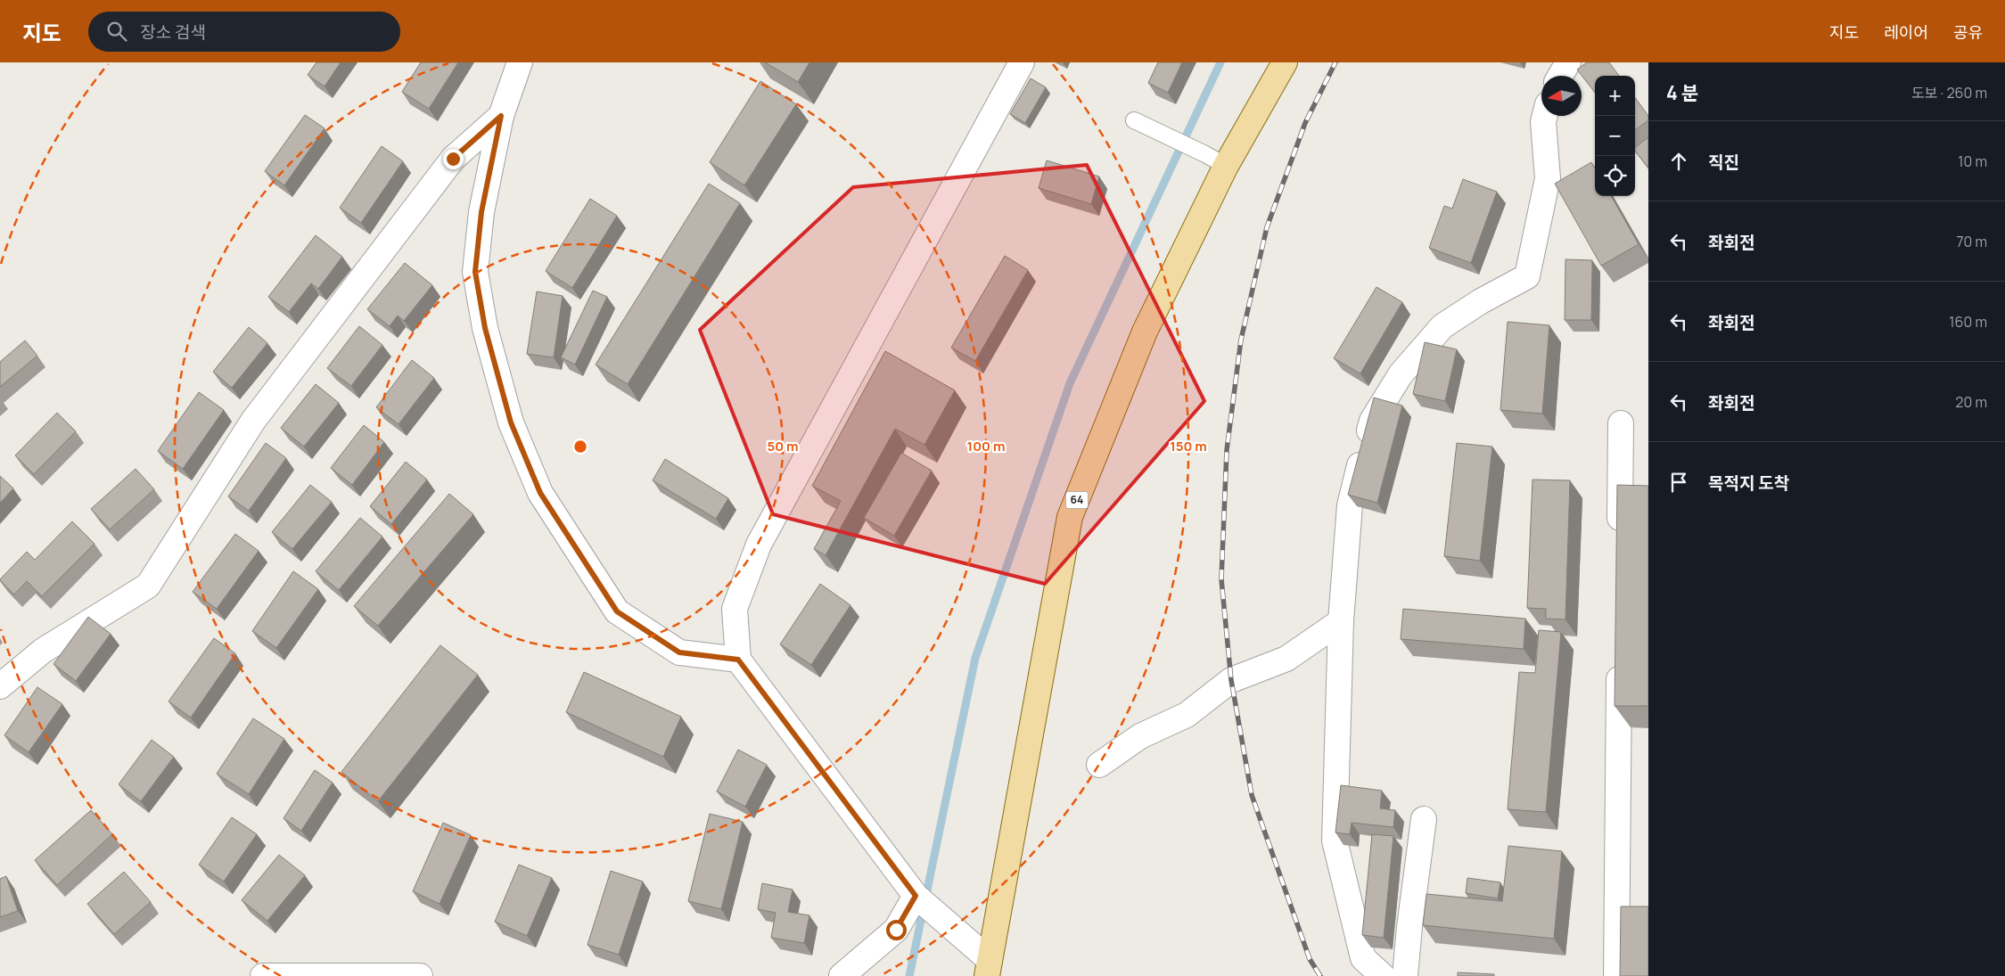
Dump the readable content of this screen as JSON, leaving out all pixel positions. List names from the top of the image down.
{
  "streets": {
    "main road": ["64"]
  },
  "north": "left",
  "page": {
    "header": "지도",
    "search": "장소 검색",
    "nav": ["지도", "레이어", "공유"],
    "heading": ["4 분", "도보 · 260 m"],
    "map_buttons": ["+", "−"],
    "list": [
      ["직진", "10 m"],
      ["좌회전", "70 m"],
      ["좌회전", "160 m"],
      ["좌회전", "20 m"],
      "목적지 도착"
    ]
  },
  "rings": ["50 m", "100 m", "150 m"]
}
